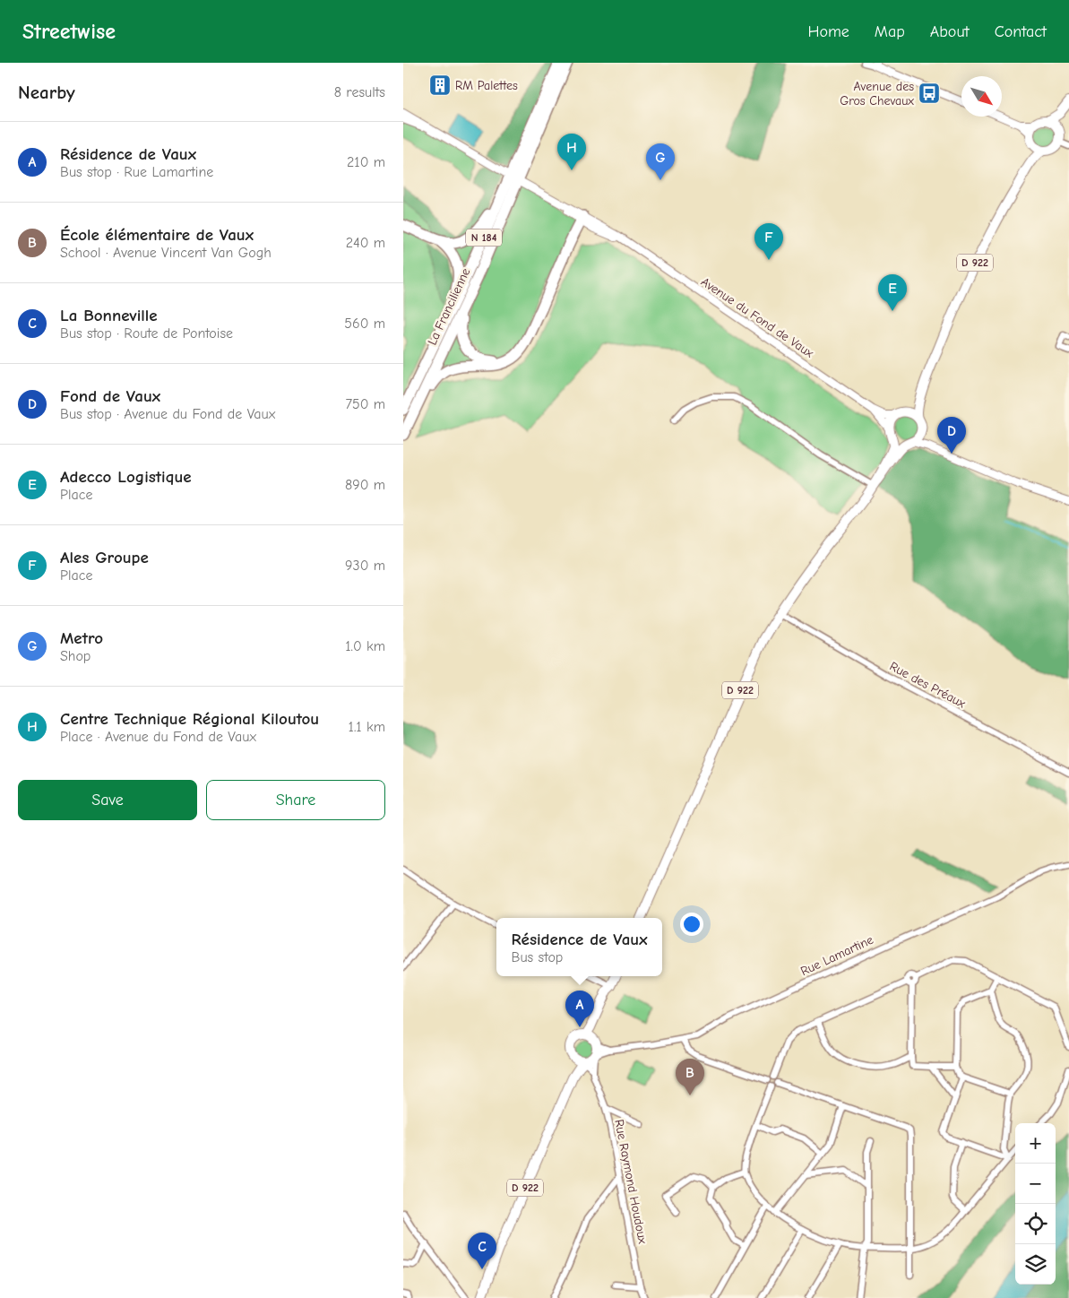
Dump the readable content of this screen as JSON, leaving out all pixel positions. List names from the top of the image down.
{
  "streets": {
    "highway": ["N 184", "La Francilienne"],
    "main road": ["D 922"],
    "street": [
      "Avenue du Fond de Vaux",
      "Rue des Préaux",
      "Rue Lamartine",
      "Rue Raymond Houdoux"
    ]
  },
  "crossings": [
    ["D 922", "Avenue du Fond de Vaux"],
    ["D 922", "Rue des Préaux"],
    ["Rue Lamartine", "Rue Raymond Houdoux"]
  ],
  "places": {
    "building": ["RM Palettes"],
    "bus stop": ["Avenue des Gros Chevaux"]
  },
  "north": "bottom right",
  "page": {
    "header": "Streetwise",
    "nav": [
      "Home",
      "Map",
      "About",
      "Contact"
    ],
    "heading": ["Nearby", "8 results"],
    "list": [
      {
        "mark": "A",
        "name": "Résidence de Vaux",
        "note": "Bus stop · Rue Lamartine",
        "value": "210 m"
      },
      {
        "mark": "B",
        "name": "École élémentaire de Vaux",
        "note": "School · Avenue Vincent Van Gogh",
        "value": "240 m"
      },
      {
        "mark": "C",
        "name": "La Bonneville",
        "note": "Bus stop · Route de Pontoise",
        "value": "560 m"
      },
      {
        "mark": "D",
        "name": "Fond de Vaux",
        "note": "Bus stop · Avenue du Fond de Vaux",
        "value": "750 m"
      },
      {
        "mark": "E",
        "name": "Adecco Logistique",
        "note": "Place",
        "value": "890 m"
      },
      {
        "mark": "F",
        "name": "Ales Groupe",
        "note": "Place",
        "value": "930 m"
      },
      {
        "mark": "G",
        "name": "Metro",
        "note": "Shop",
        "value": "1.0 km"
      },
      {
        "mark": "H",
        "name": "Centre Technique Régional Kiloutou",
        "note": "Place · Avenue du Fond de Vaux",
        "value": "1.1 km"
      }
    ],
    "pins": [
      "H",
      "G",
      "F",
      "E",
      "D",
      "A",
      "B",
      "C"
    ],
    "buttons": ["Save", "Share"],
    "popup": ["Résidence de Vaux", "Bus stop"],
    "map_buttons": ["+", "−"]
  }
}
